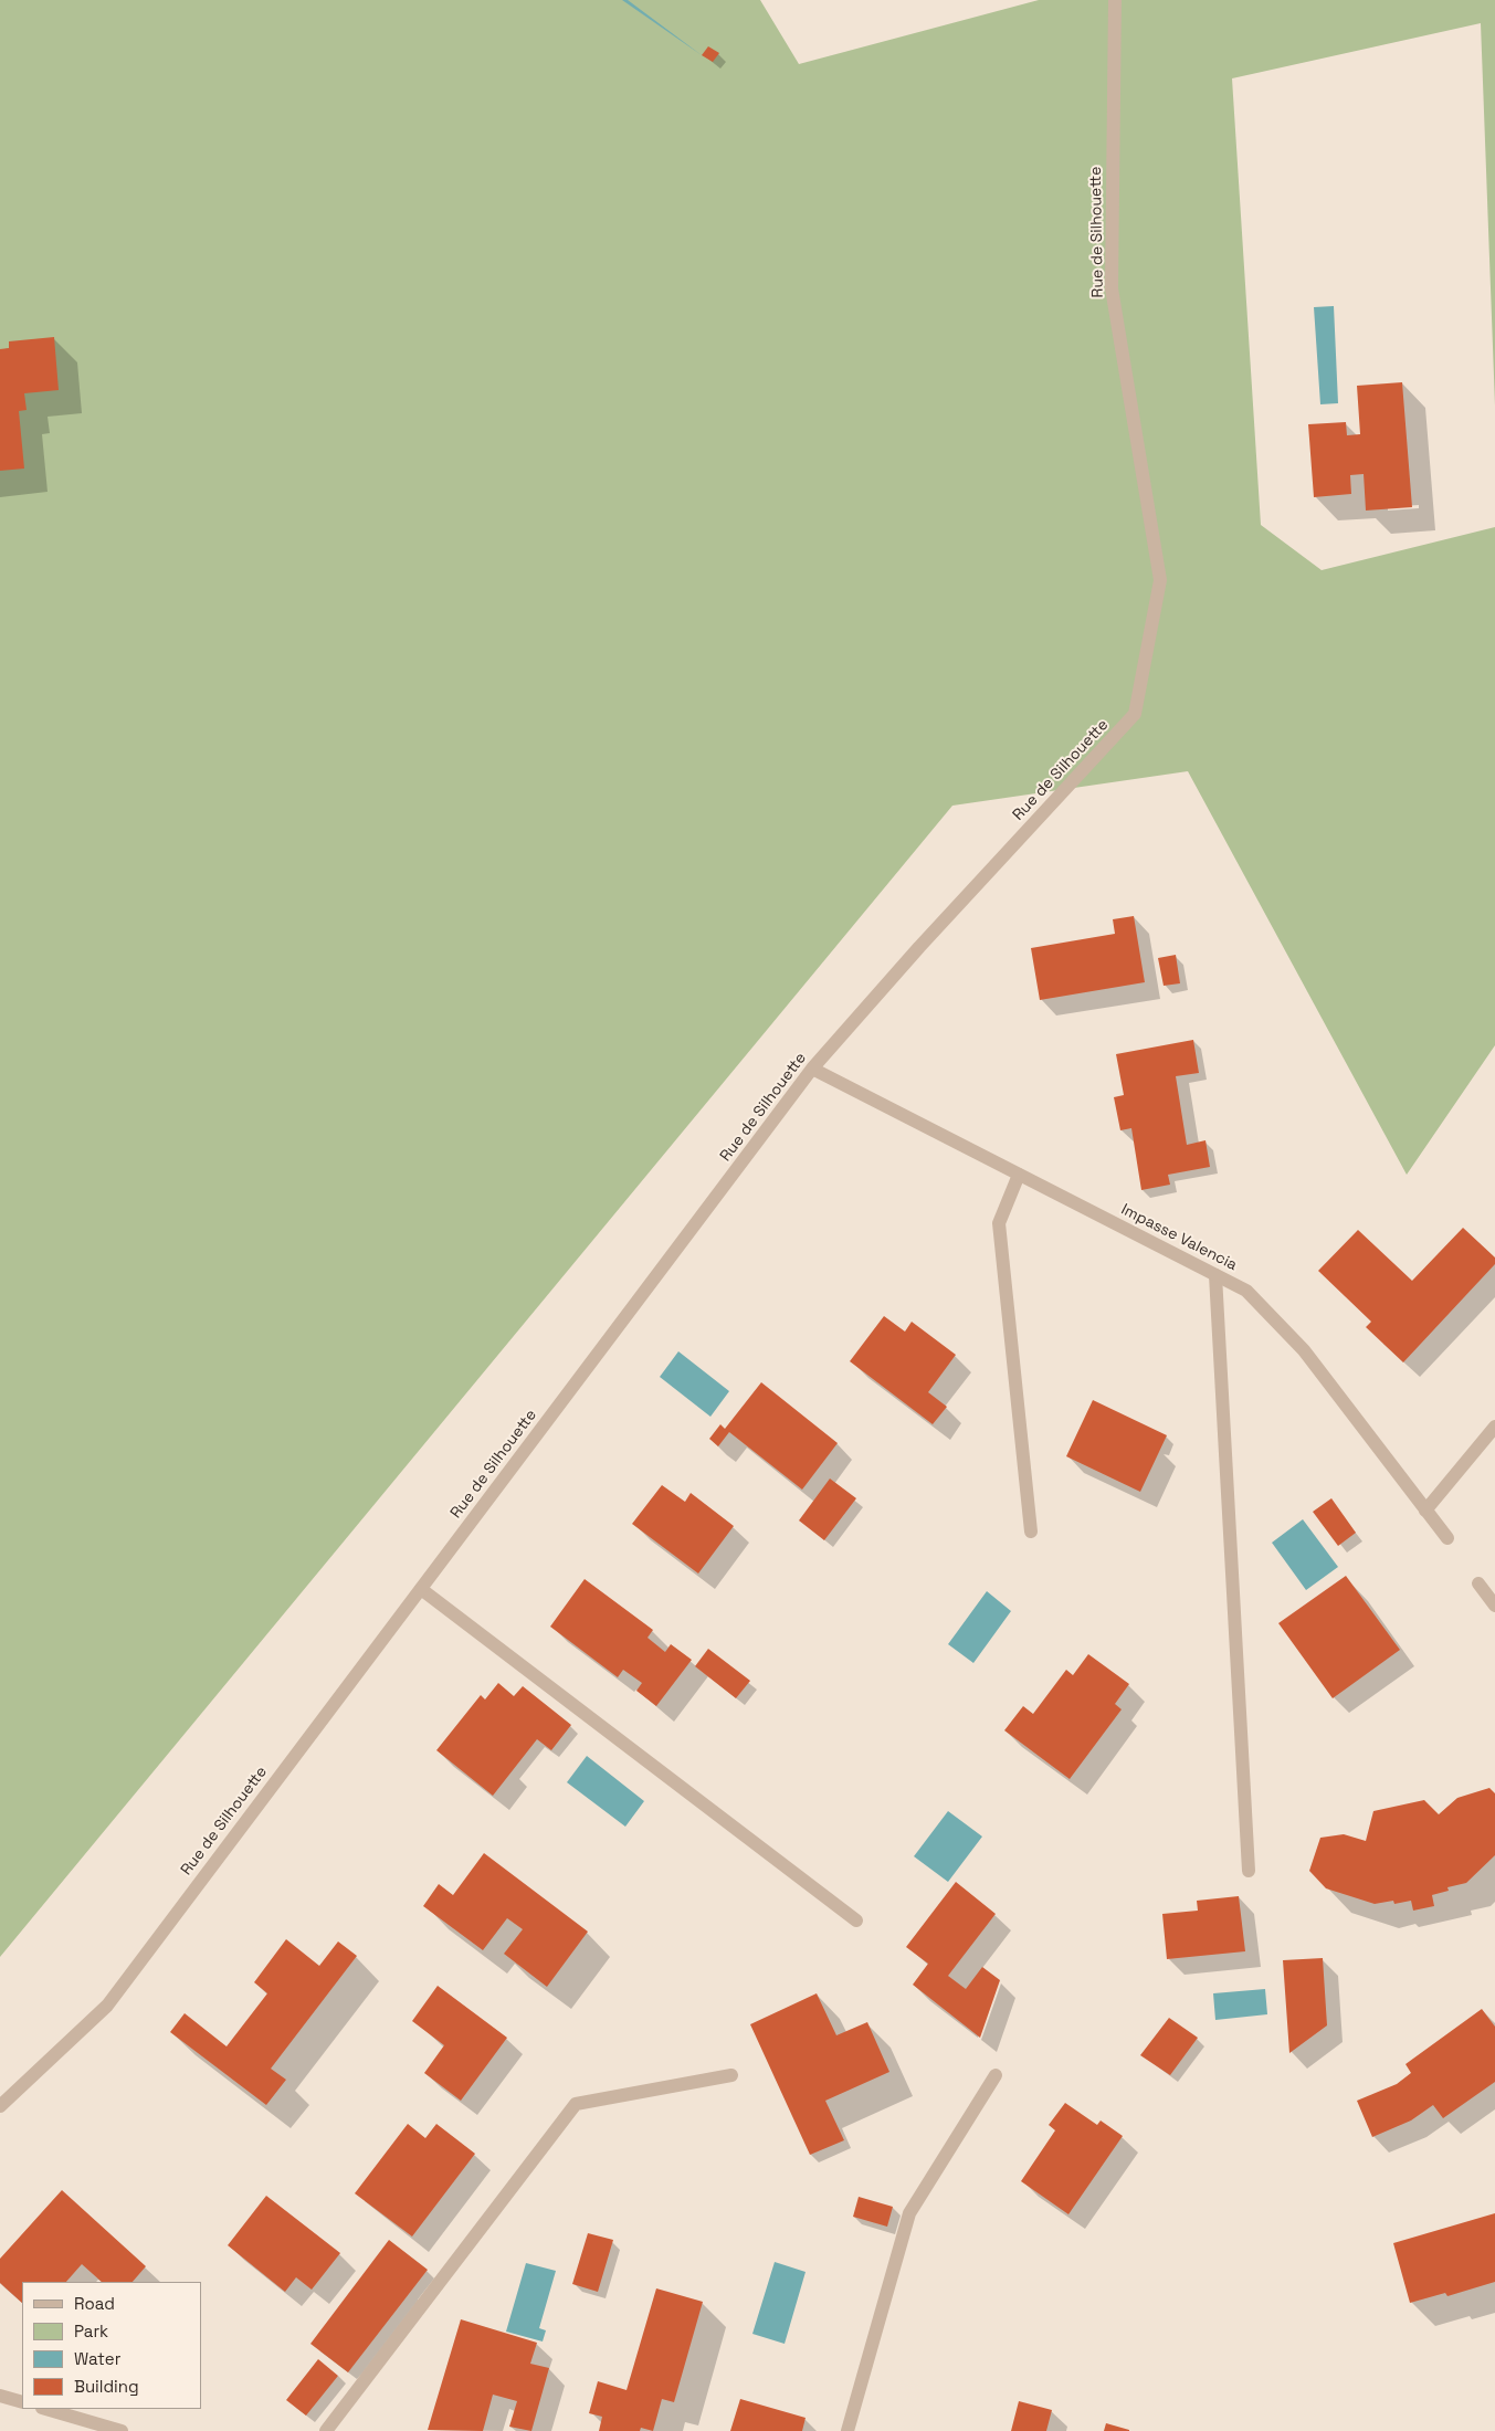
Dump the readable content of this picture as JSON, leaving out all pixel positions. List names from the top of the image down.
{
  "streets": {
    "street": ["Rue de Silhouette", "Impasse Valencia"]
  },
  "crossings": [
    ["Rue de Silhouette", "Impasse Valencia"]
  ],
  "legend": [
    "Road",
    "Park",
    "Water",
    "Building"
  ]
}
